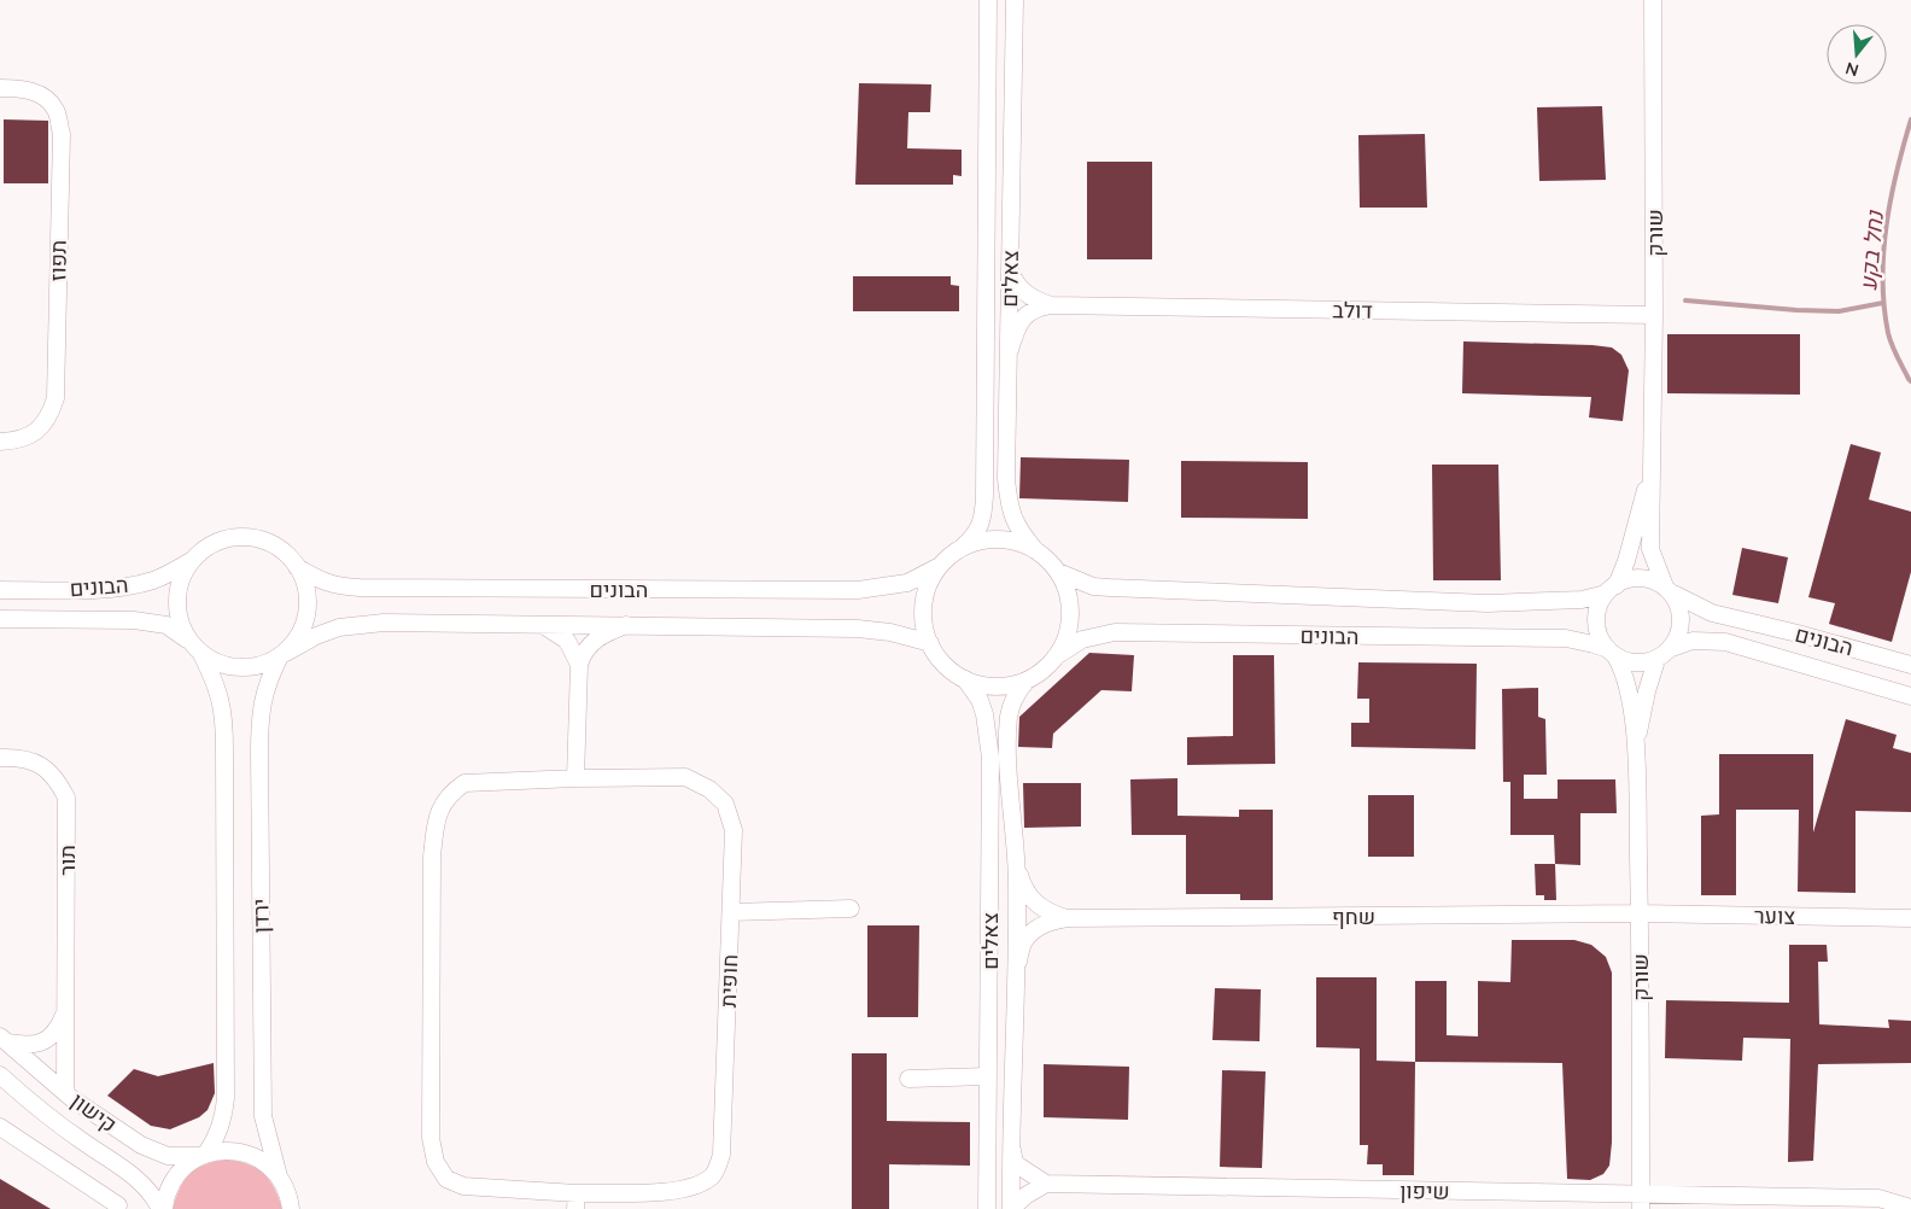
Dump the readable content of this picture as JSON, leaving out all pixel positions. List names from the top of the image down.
{
  "streets": {
    "street": [
      "שורק",
      "תפוז",
      "צאלים",
      "דולב",
      "הבונים",
      "תור",
      "ירדן",
      "שחף",
      "צוער",
      "חופית",
      "קישון",
      "שיפון"
    ]
  },
  "crossings": [
    ["שורק", "דולב"],
    ["שורק", "הבונים"],
    ["שורק", "שחף"],
    ["שורק", "צוער"],
    ["שורק", "שיפון"],
    ["צאלים", "דולב"],
    ["צאלים", "הבונים"],
    ["צאלים", "שחף"],
    ["הבונים", "ירדן"],
    ["תור", "קישון"],
    ["ירדן", "קישון"],
    ["שחף", "צוער"]
  ],
  "water": ["נחל בקע"],
  "north": "bottom"
}
